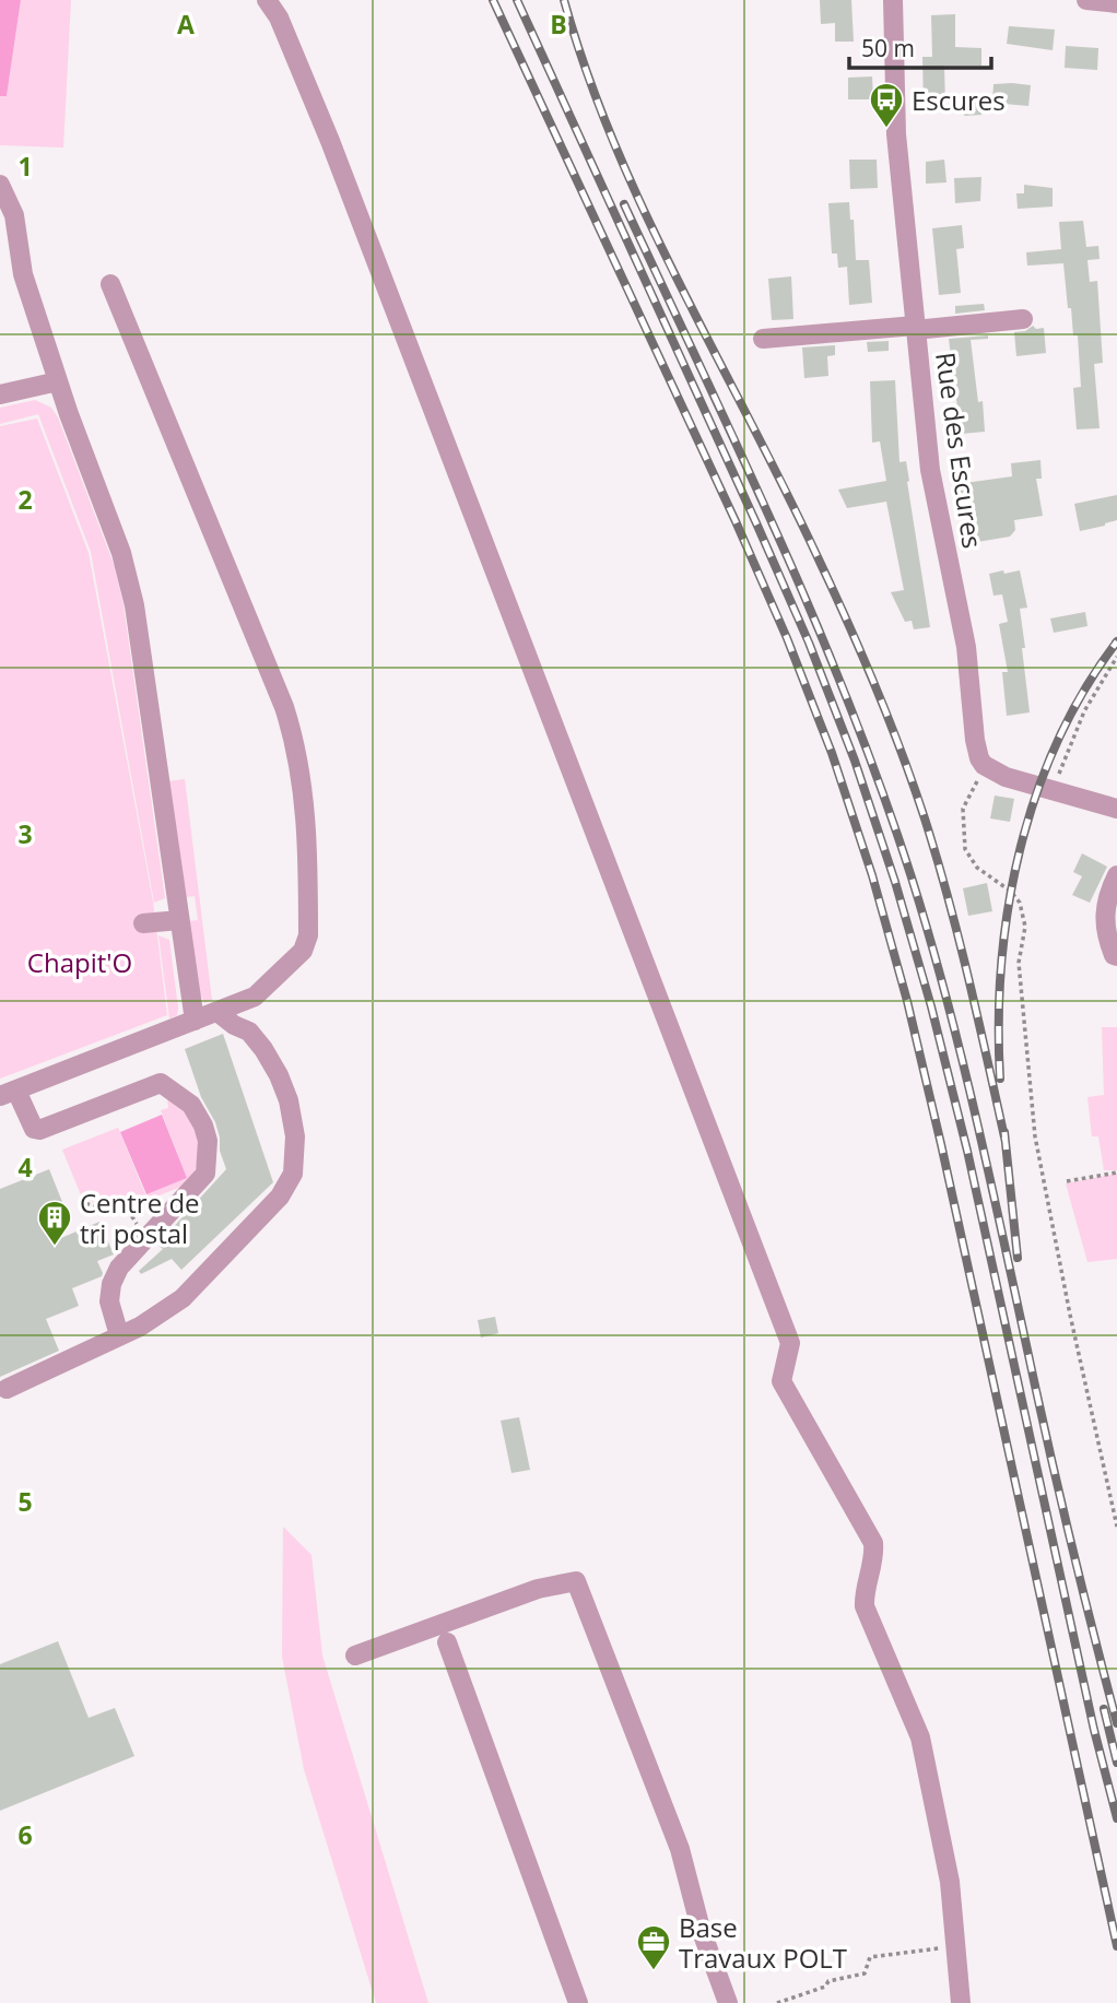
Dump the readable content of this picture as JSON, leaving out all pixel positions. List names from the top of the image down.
{
  "streets": {
    "street": ["Rue des Escures"]
  },
  "parks": ["Chapit'O"],
  "places": {
    "bus stop": ["Escures"],
    "building": ["Centre de tri postal"],
    "office": ["Base Travaux POLT"]
  },
  "scale_bar": "50 m",
  "grid": {
    "columns": ["A", "B"],
    "rows": [
      "1",
      "2",
      "3",
      "4",
      "5",
      "6"
    ]
  }
}
